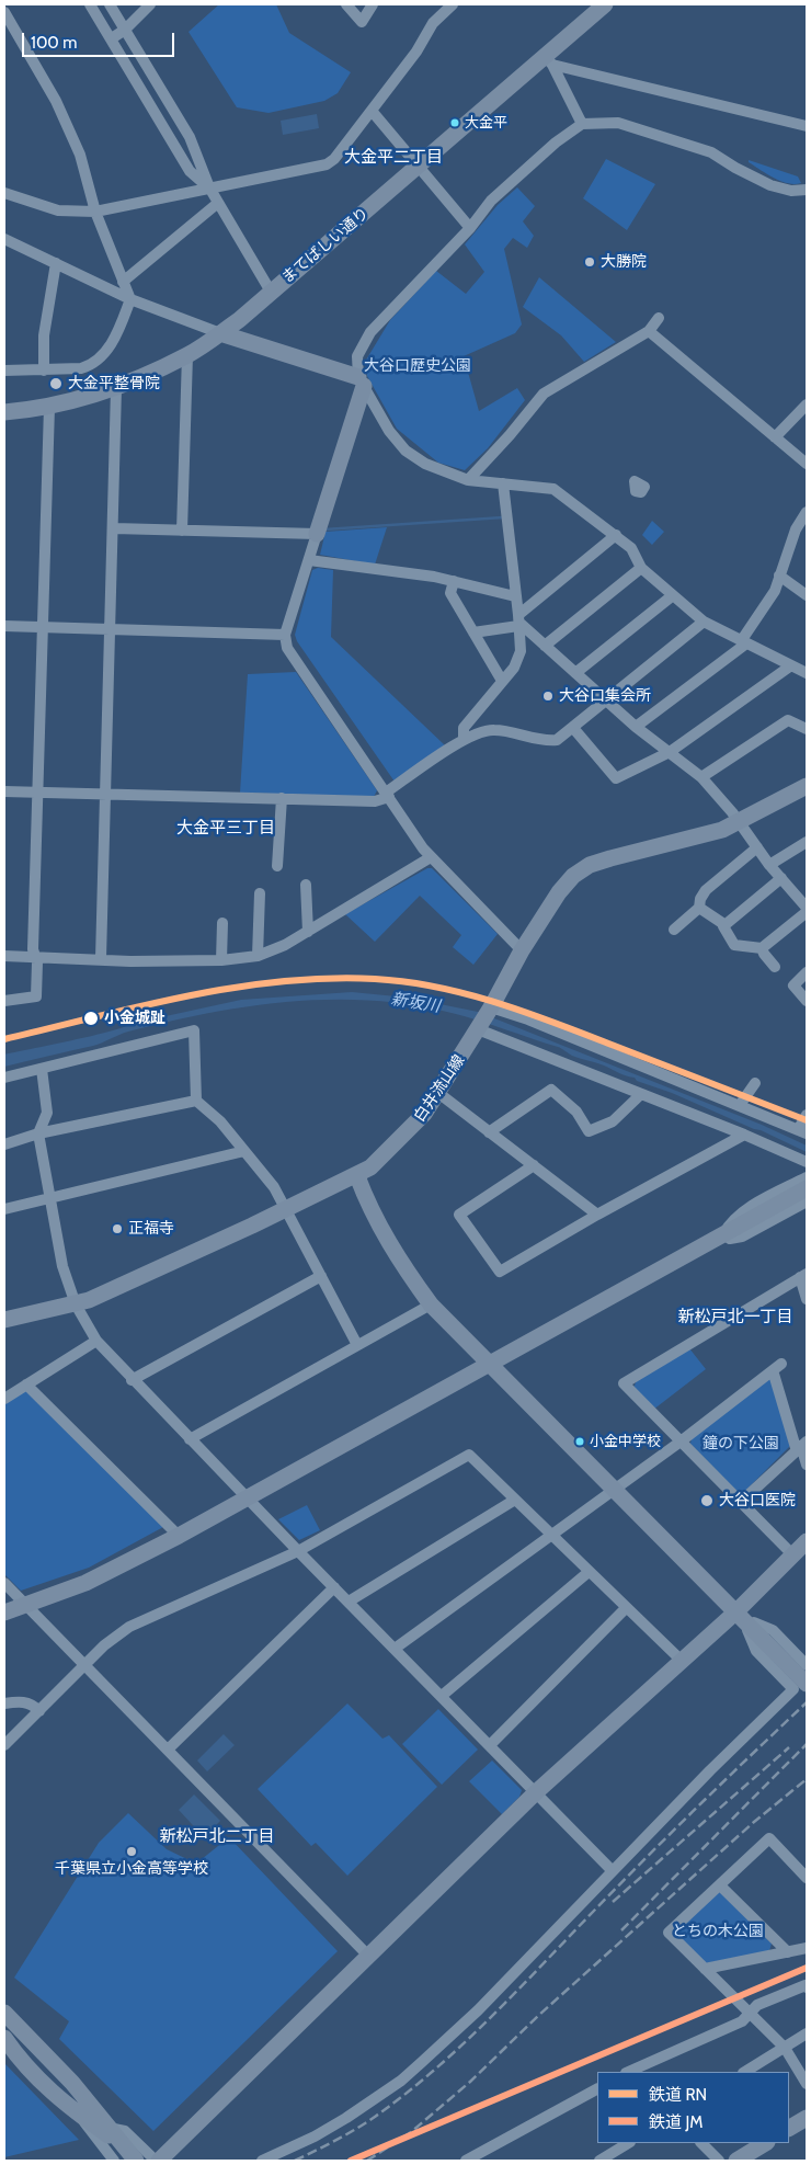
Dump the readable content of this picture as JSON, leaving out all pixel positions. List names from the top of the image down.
{
  "streets": {
    "street": ["まてばしい通り", "白井流山線"]
  },
  "districts": [
    "大金平二丁目",
    "大金平三丁目",
    "新松戸北一丁目",
    "新松戸北二丁目"
  ],
  "water": ["新坂川"],
  "parks": ["大谷口歴史公園", "鐘の下公園", "とちの木公園"],
  "places": [
    "大金平",
    "大勝院",
    "大金平整骨院",
    "大谷口集会所",
    "小金城趾",
    "正福寺",
    "小金中学校",
    "大谷口医院",
    "千葉県立小金高等学校"
  ],
  "lines": ["rail line RN", "rail line JM"],
  "legend": ["鉄道 RN", "鉄道 JM"],
  "scale_bar": "100 m"
}
